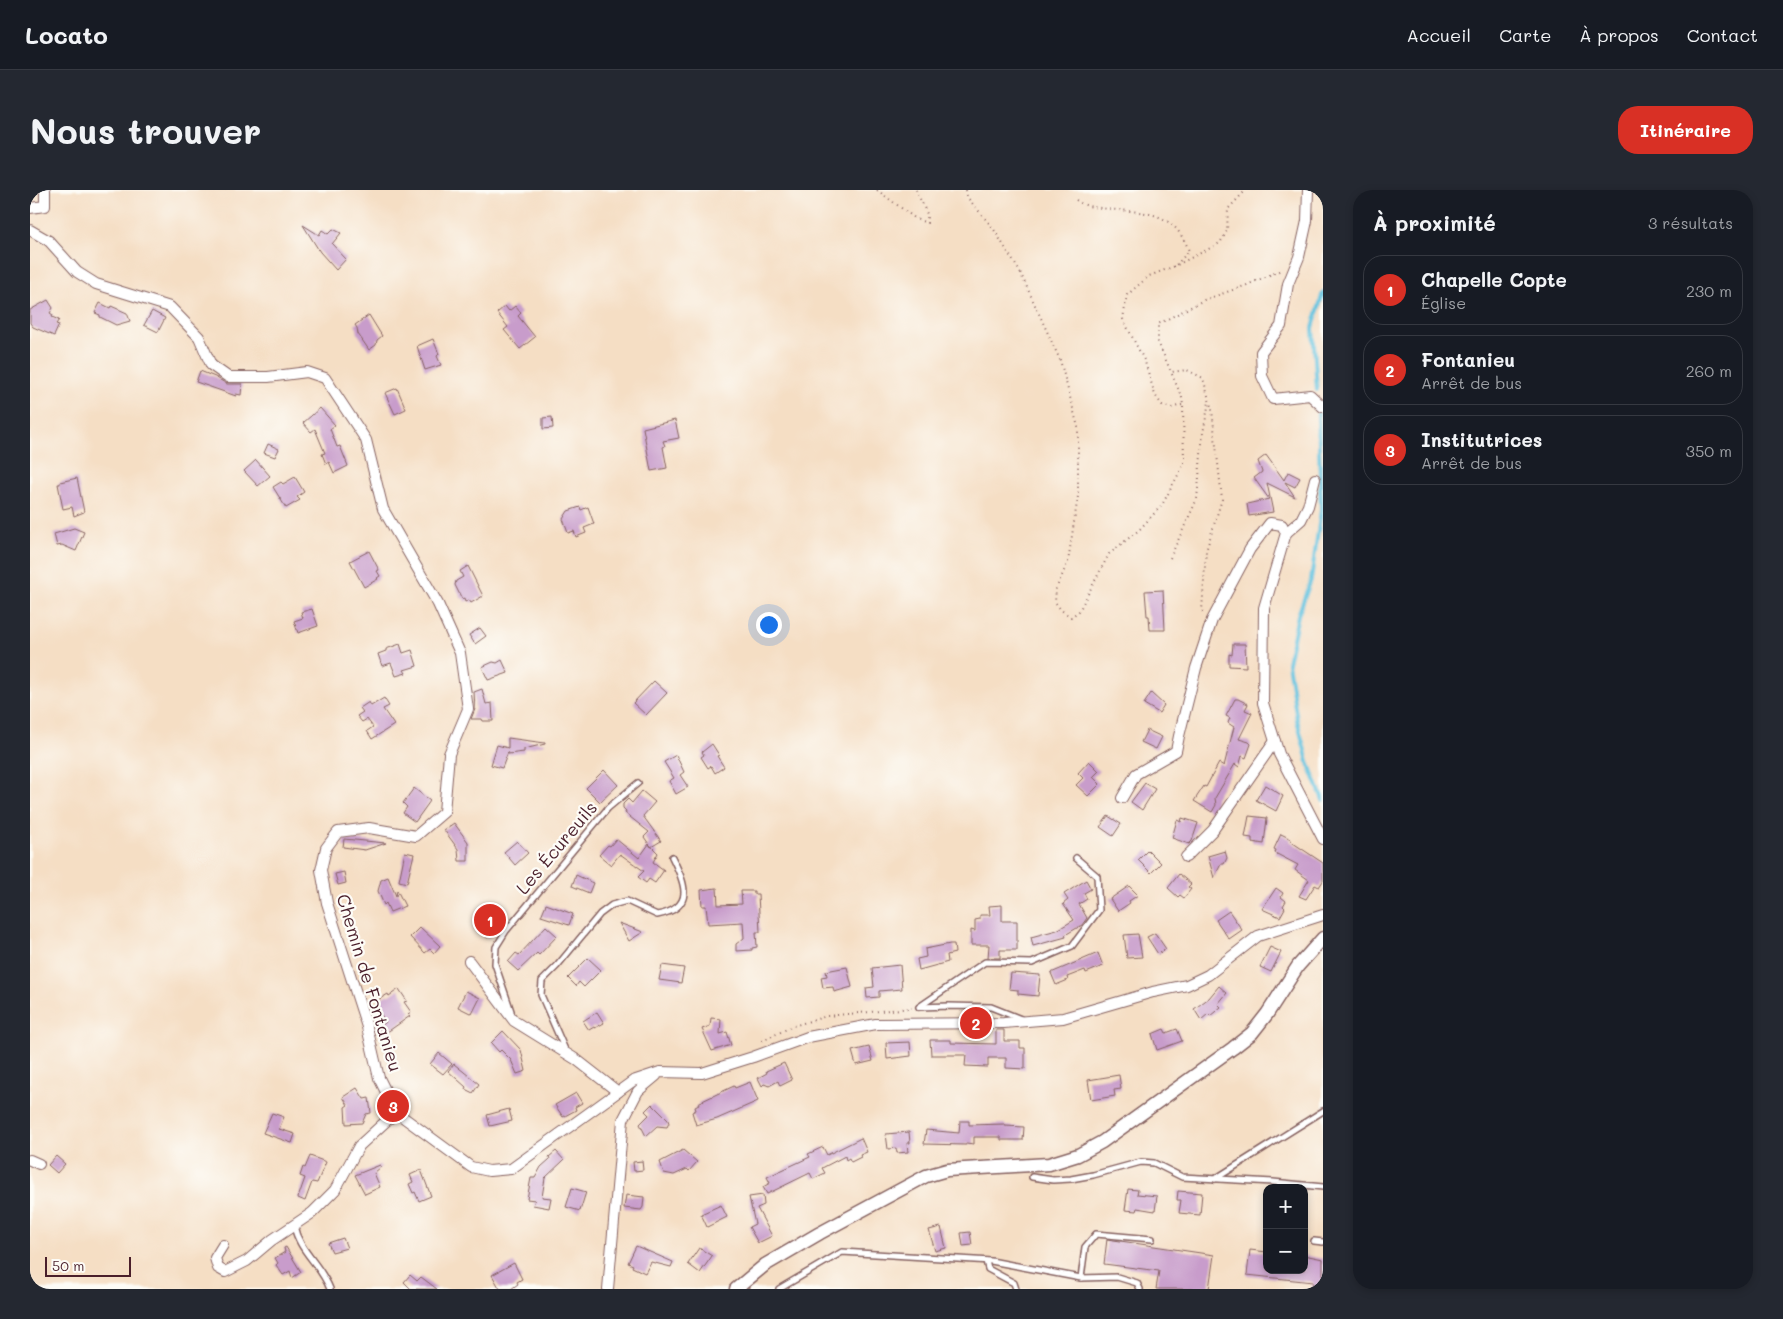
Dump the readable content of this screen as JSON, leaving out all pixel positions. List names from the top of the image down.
{
  "streets": {
    "street": ["Chemin de Fontanieu"],
    "lane": ["Les Écureuils"]
  },
  "scale_bar": "50 m",
  "page": {
    "header": "Locato",
    "nav": [
      "Accueil",
      "Carte",
      "À propos",
      "Contact"
    ],
    "buttons": "Itinéraire",
    "title": "Nous trouver",
    "heading": ["À proximité", "3 résultats"],
    "list": [
      {
        "mark": "1",
        "name": "Chapelle Copte",
        "note": "Église",
        "value": "230 m"
      },
      {
        "mark": "2",
        "name": "Fontanieu",
        "note": "Arrêt de bus",
        "value": "260 m"
      },
      {
        "mark": "3",
        "name": "Institutrices",
        "note": "Arrêt de bus",
        "value": "350 m"
      }
    ],
    "pins": ["1", "2", "3"],
    "map_buttons": ["+", "−"],
    "scale": "50 m"
  }
}
